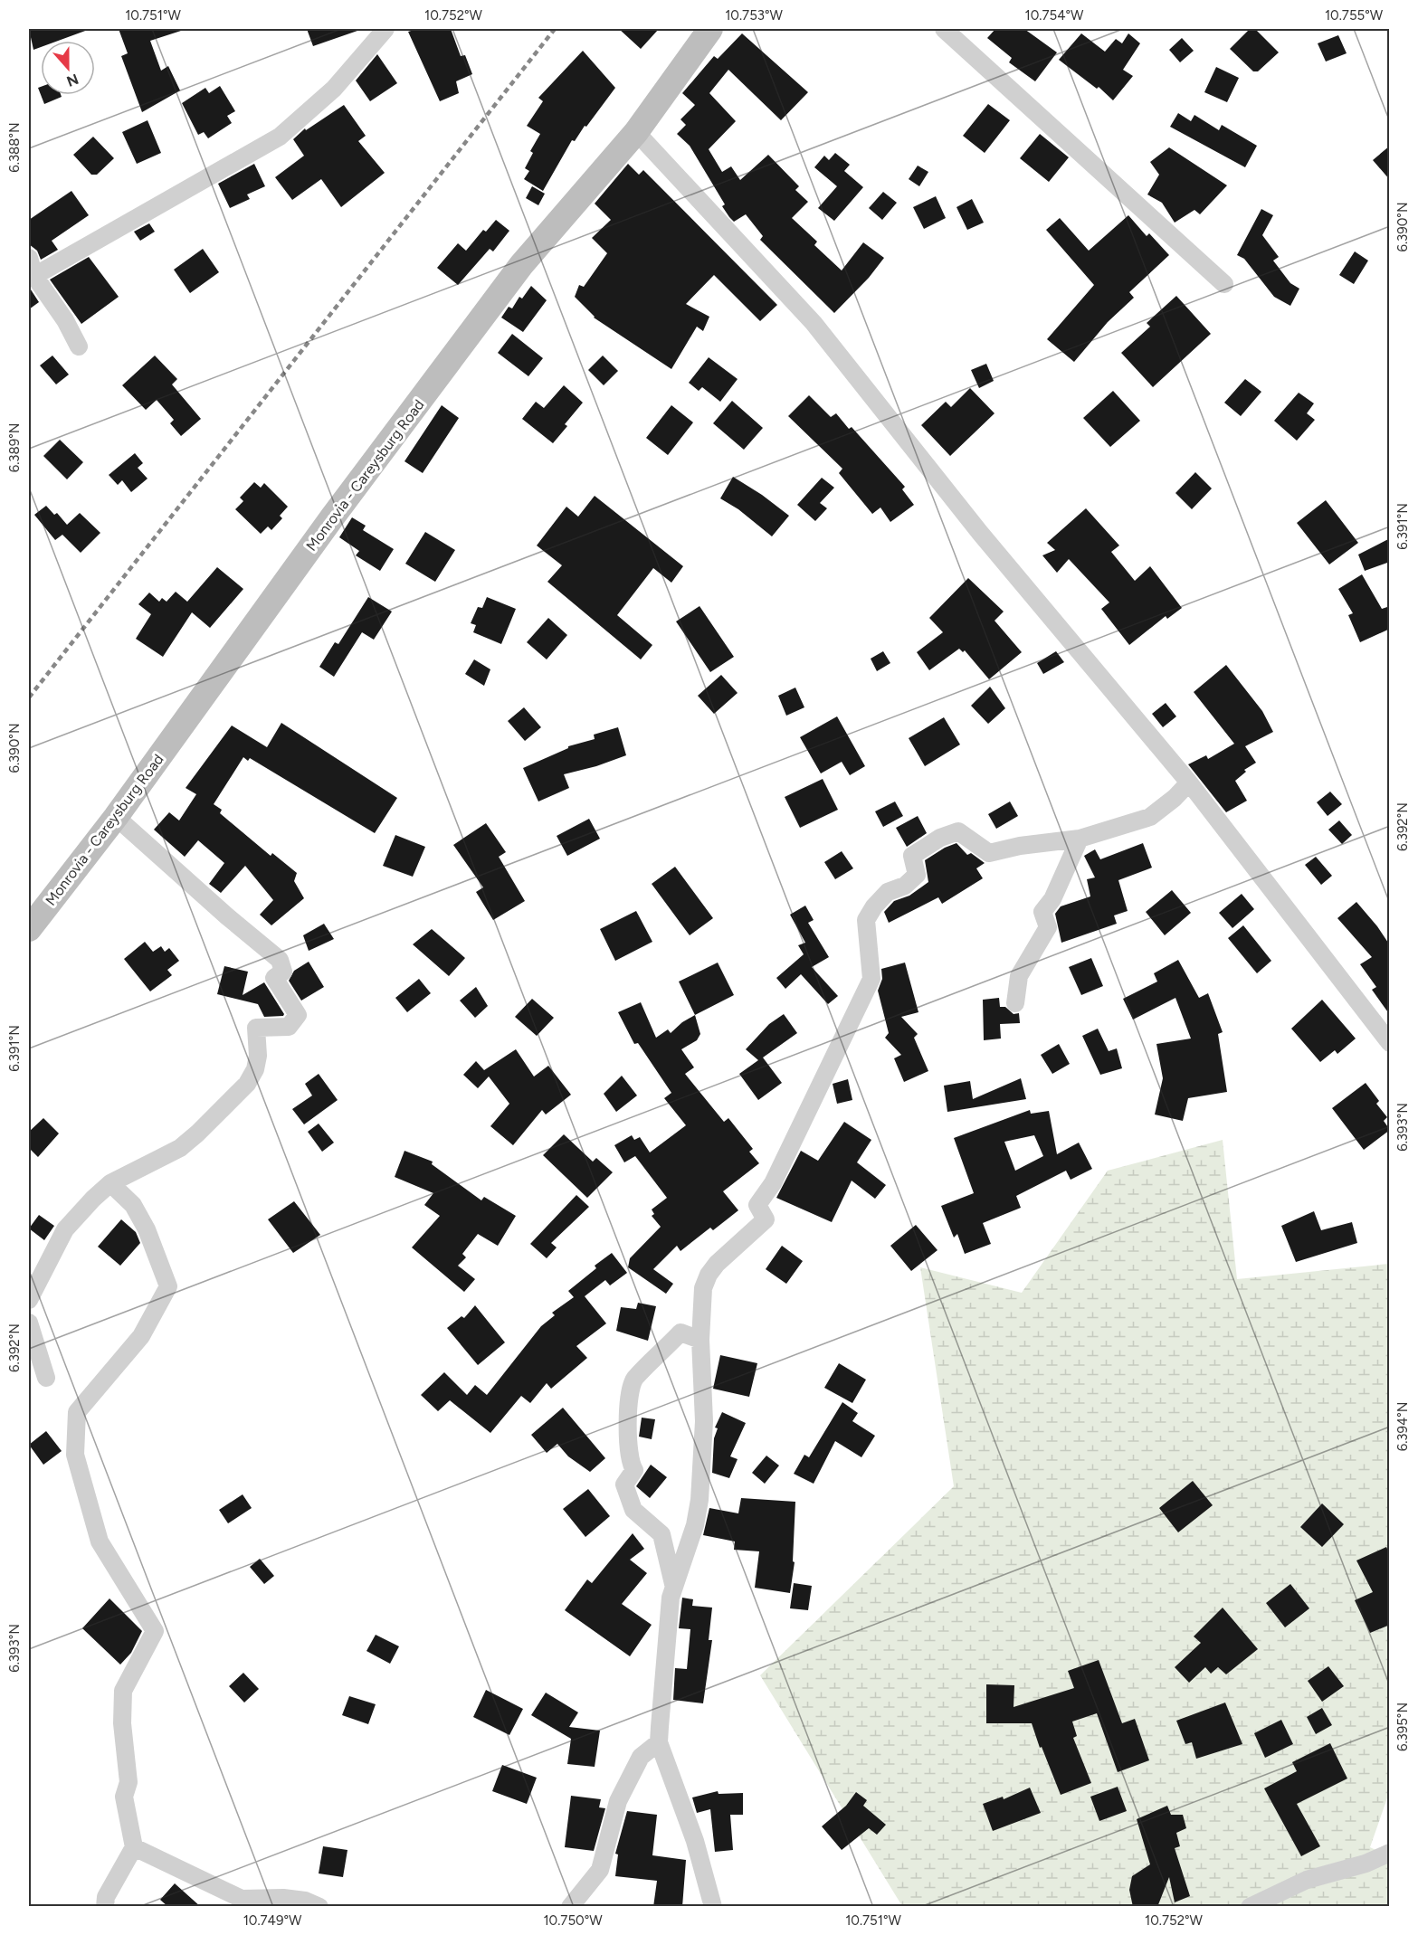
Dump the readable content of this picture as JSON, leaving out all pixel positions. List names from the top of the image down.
{
  "streets": {
    "main road": ["Monrovia - Careysburg Road"]
  },
  "north": "bottom",
  "coordinates": [
    "10.751°W",
    "10.752°W",
    "10.753°W",
    "10.754°W",
    "10.755°W",
    "6.388°N",
    "6.390°N",
    "6.389°N",
    "6.391°N",
    "6.392°N",
    "6.393°N",
    "6.394°N",
    "6.395°N",
    "10.749°W",
    "10.750°W"
  ]
}
